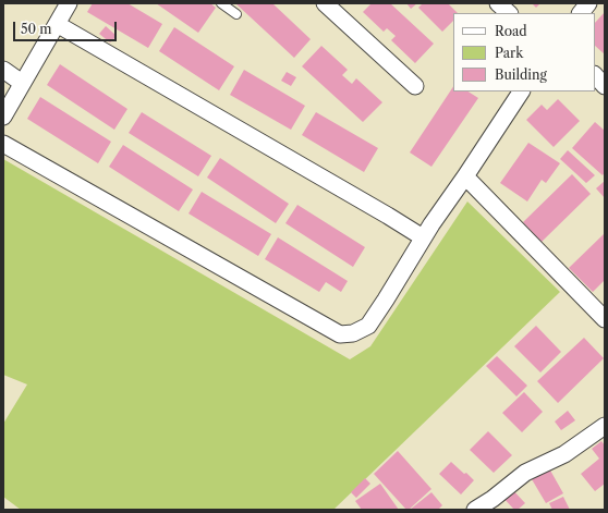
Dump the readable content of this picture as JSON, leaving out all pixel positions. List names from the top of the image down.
{
  "legend": ["Road", "Park", "Building"],
  "scale_bar": "50 m"
}
